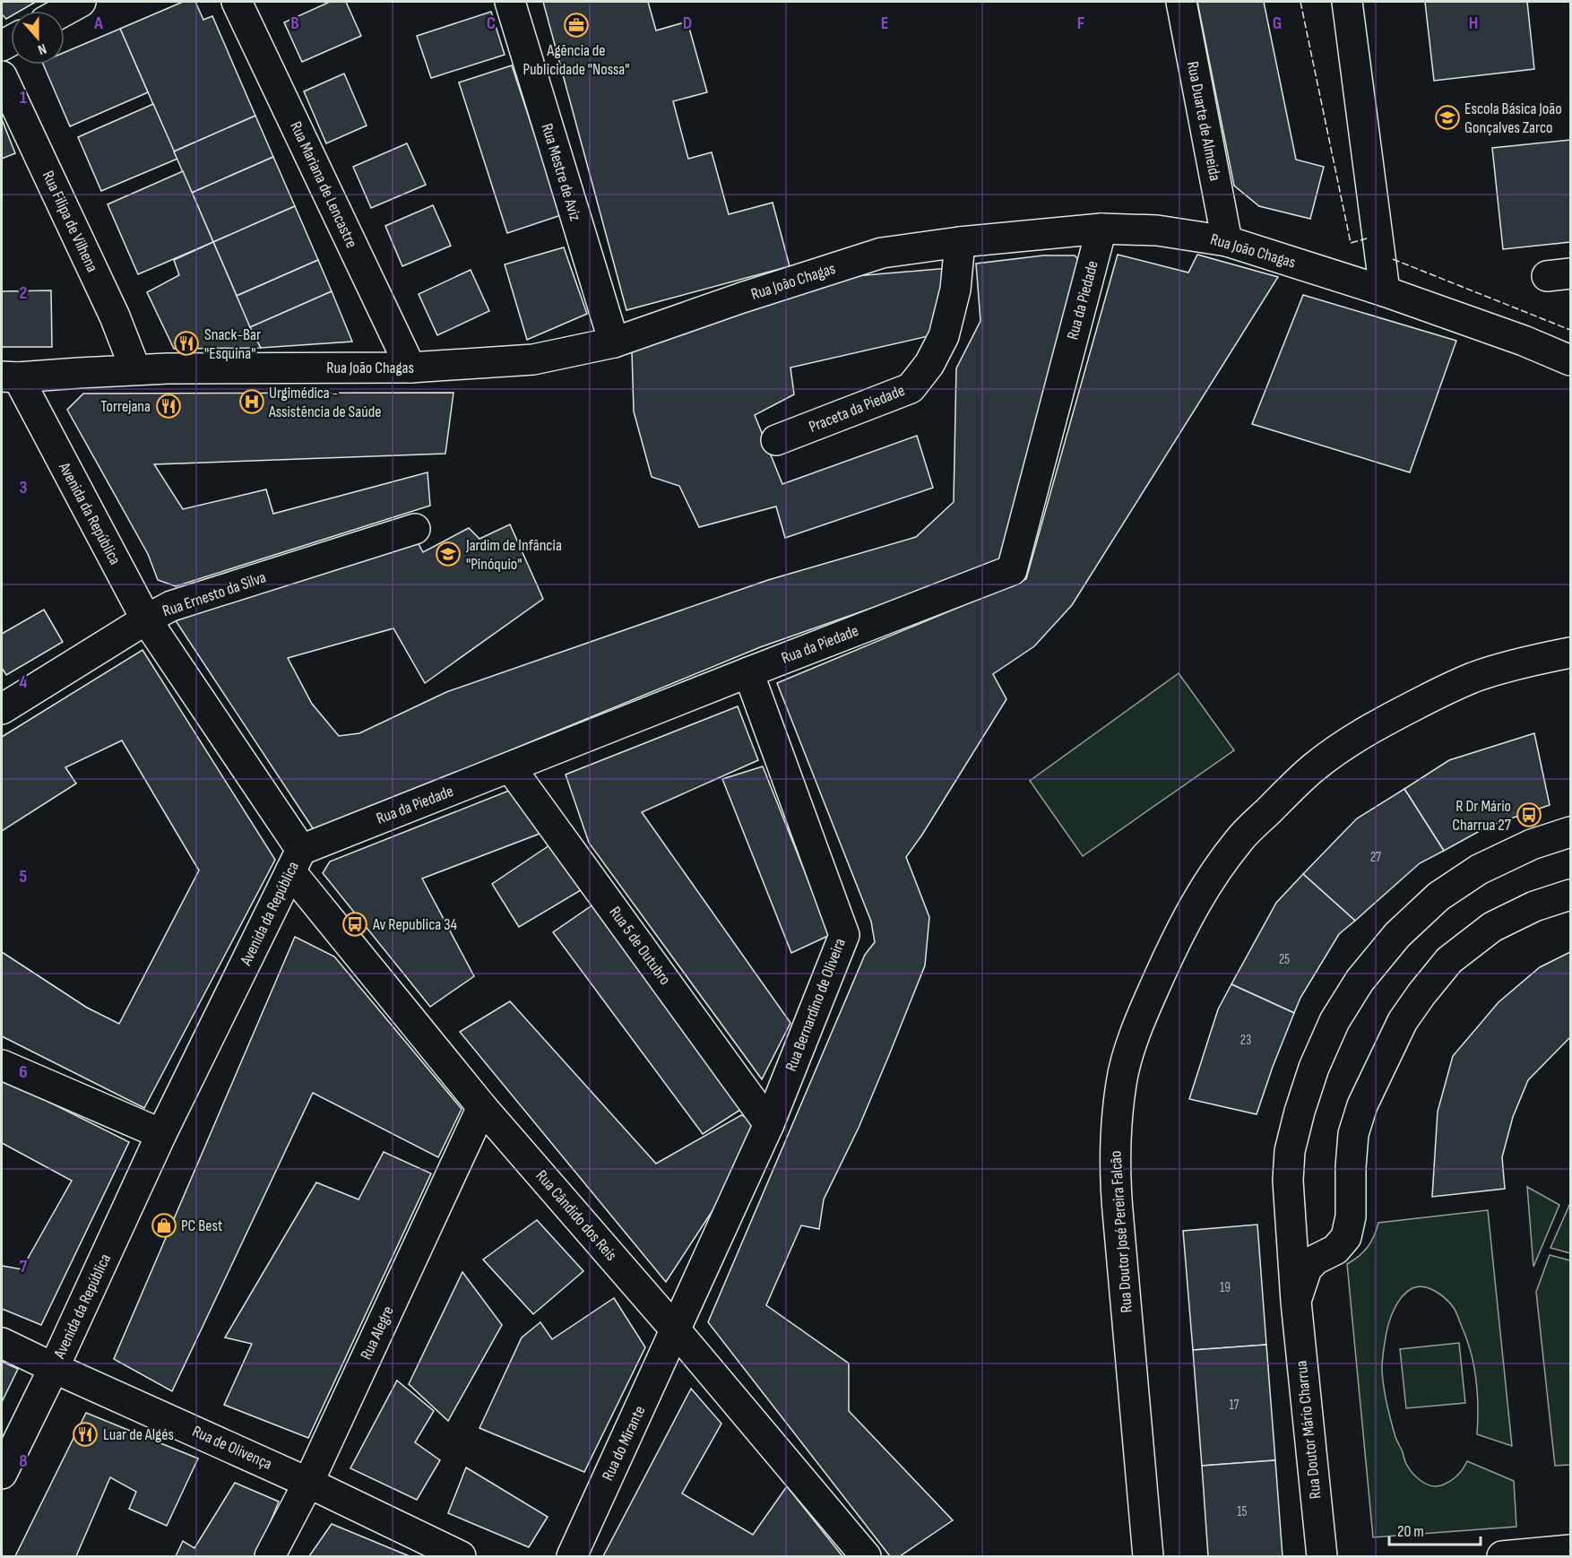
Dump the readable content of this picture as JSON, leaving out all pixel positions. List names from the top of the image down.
{
  "streets": {
    "street": [
      "Rua Duarte de Almeida",
      "Rua Mestre de Aviz",
      "Rua Mariana de Lencastre",
      "Rua Filipa de Vilhena",
      "Rua João Chagas",
      "Rua da Piedade",
      "Praceta da Piedade",
      "Avenida da República",
      "Rua Ernesto da Silva",
      "Rua 5 de Outubro",
      "Rua Bernardino de Oliveira",
      "Rua Cândido dos Reis",
      "Rua Doutor José Pereira Falcão",
      "Rua Alegre",
      "Rua Doutor Mário Charrua",
      "Rua do Mirante",
      "Rua de Olivença"
    ]
  },
  "crossings": [
    ["Rua Duarte de Almeida", "Rua João Chagas"],
    ["Rua Mestre de Aviz", "Rua João Chagas"],
    ["Rua Mariana de Lencastre", "Rua João Chagas"],
    ["Rua Filipa de Vilhena", "Rua João Chagas"],
    ["Rua João Chagas", "Rua da Piedade"],
    ["Rua João Chagas", "Praceta da Piedade"],
    ["Rua João Chagas", "Avenida da República"],
    ["Rua da Piedade", "Avenida da República"],
    ["Rua da Piedade", "Rua 5 de Outubro"],
    ["Rua da Piedade", "Rua Bernardino de Oliveira"],
    ["Rua da Piedade", "Rua Cândido dos Reis"],
    ["Avenida da República", "Rua Ernesto da Silva"],
    ["Avenida da República", "Rua Cândido dos Reis"],
    ["Avenida da República", "Rua de Olivença"],
    ["Rua 5 de Outubro", "Rua Bernardino de Oliveira"],
    ["Rua Bernardino de Oliveira", "Rua Cândido dos Reis"],
    ["Rua Bernardino de Oliveira", "Rua do Mirante"],
    ["Rua Cândido dos Reis", "Rua Alegre"],
    ["Rua Cândido dos Reis", "Rua do Mirante"],
    ["Rua Alegre", "Rua de Olivença"]
  ],
  "places": {
    "office": ["Agência de Publicidade \"Nossa\""],
    "school or university": ["Escola Básica João Gonçalves Zarco", "Jardim de Infância \"Pinóquio\""],
    "restaurant": ["Snack-Bar \"Esquina\"", "Torrejana", "Luar de Algés"],
    "hospital": ["Urgimédica - Assistência de Saúde"],
    "bus stop": ["R Dr Mário Charrua 27", "Av Republica 34"],
    "shop": ["PC Best"]
  },
  "house_numbers": [
    "27",
    "25",
    "23",
    "19",
    "17",
    "15"
  ],
  "scale_bar": "20 m",
  "north": "bottom",
  "grid": {
    "columns": [
      "A",
      "B",
      "C",
      "D",
      "E",
      "F",
      "G",
      "H"
    ],
    "rows": [
      "1",
      "2",
      "3",
      "4",
      "5",
      "6",
      "7",
      "8"
    ]
  }
}
